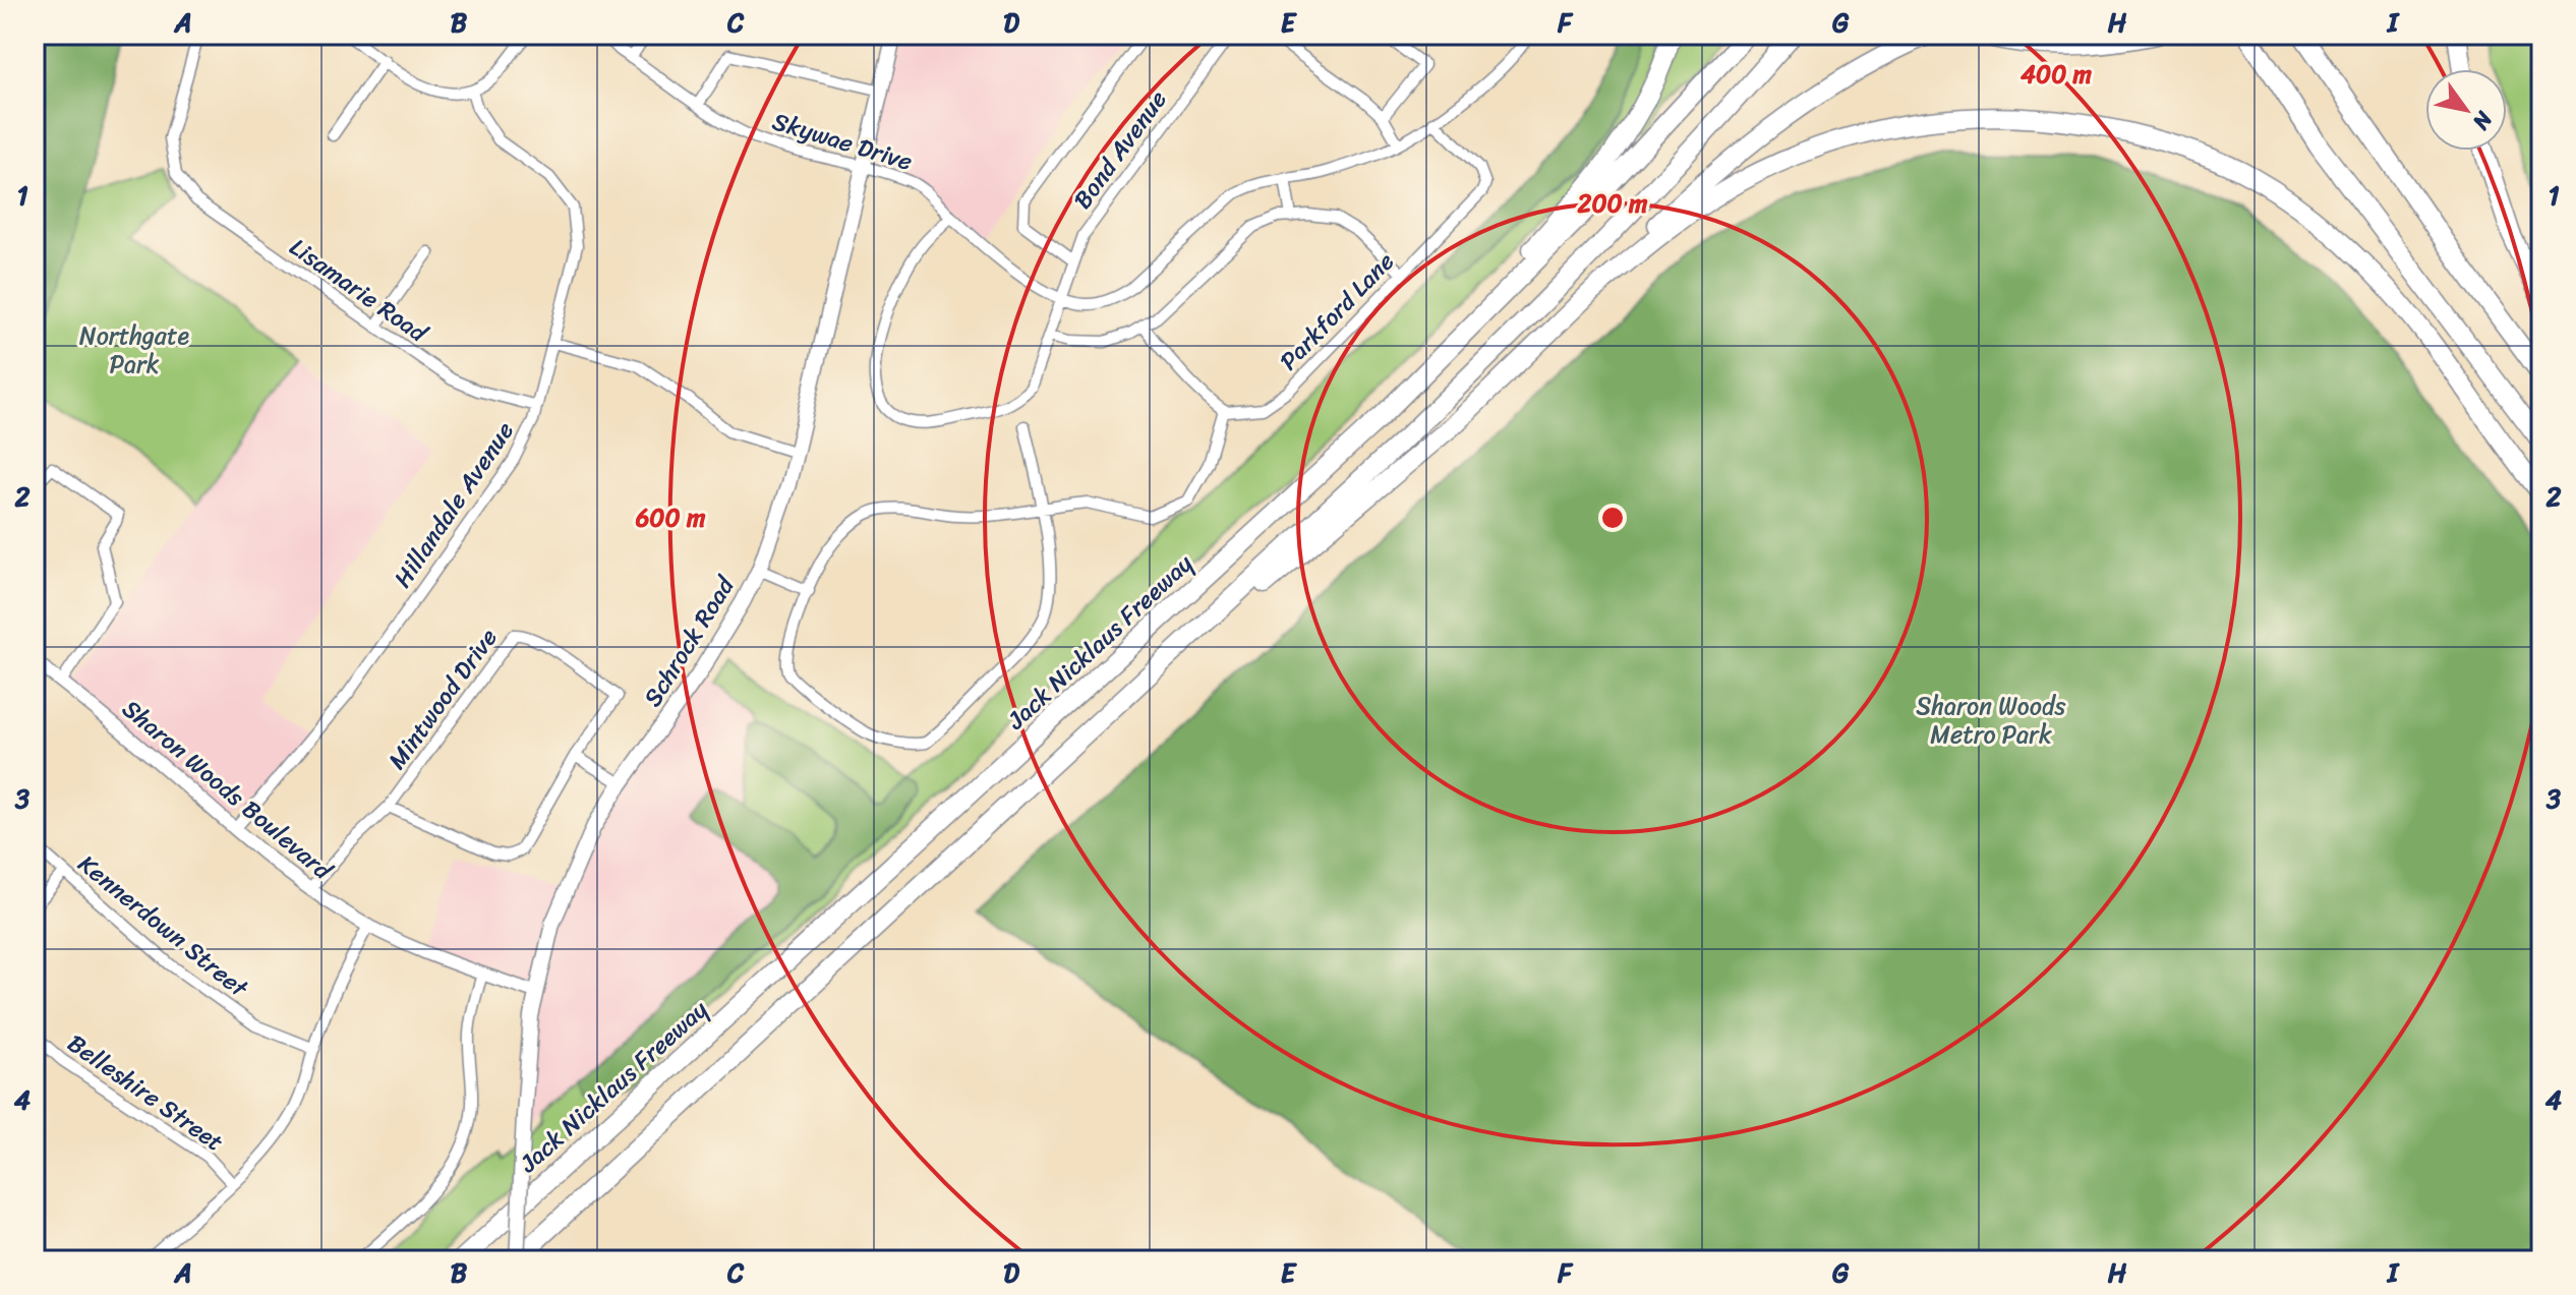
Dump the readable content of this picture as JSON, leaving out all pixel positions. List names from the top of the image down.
{
  "streets": {
    "highway": ["Jack Nicklaus Freeway"],
    "main road": ["Schrock Road"],
    "street": [
      "Skywae Drive",
      "Bond Avenue",
      "Lisamarie Road",
      "Parkford Lane",
      "Hillandale Avenue",
      "Mintwood Drive",
      "Sharon Woods Boulevard",
      "Kennerdown Street",
      "Belleshire Street"
    ]
  },
  "crossings": [
    ["Skywae Drive", "Bond Avenue"],
    ["Skywae Drive", "Schrock Road"],
    ["Lisamarie Road", "Hillandale Avenue"],
    ["Hillandale Avenue", "Sharon Woods Boulevard"],
    ["Schrock Road", "Sharon Woods Boulevard"]
  ],
  "parks": ["Northgate Park", "Sharon Woods Metro Park"],
  "north": "bottom right",
  "grid": {
    "columns": [
      "A",
      "B",
      "C",
      "D",
      "E",
      "F",
      "G",
      "H",
      "I"
    ],
    "rows": [
      "1",
      "2",
      "3",
      "4"
    ]
  },
  "rings": ["400 m", "200 m", "600 m"]
}
